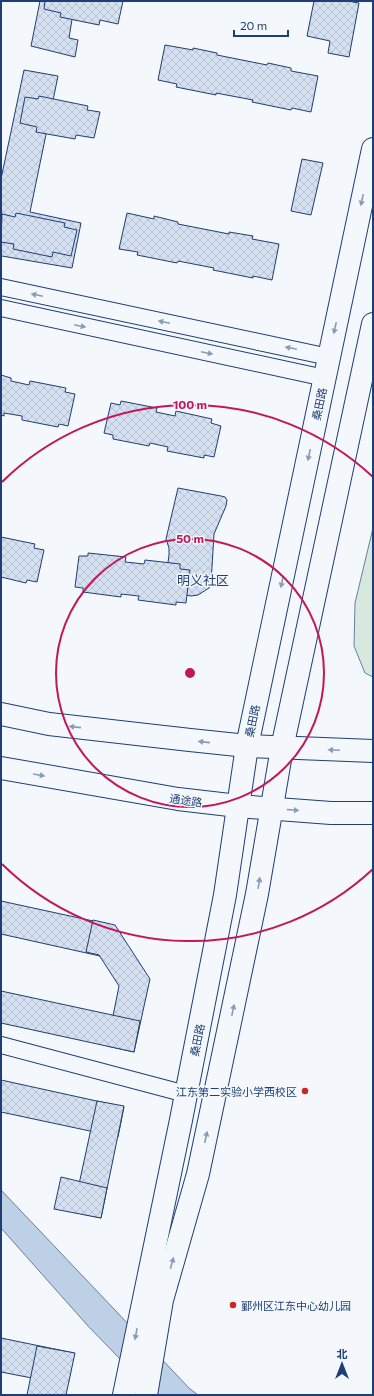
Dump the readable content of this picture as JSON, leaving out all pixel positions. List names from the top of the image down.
{
  "streets": {
    "main road": ["桑田路", "通途路"]
  },
  "crossings": [
    ["桑田路", "通途路"]
  ],
  "districts": ["明义社区"],
  "places": ["江东第二实验小学西校区", "鄞州区江东中心幼儿园"],
  "scale_bar": "20 m",
  "north": "top",
  "rings": ["100 m", "50 m"]
}
